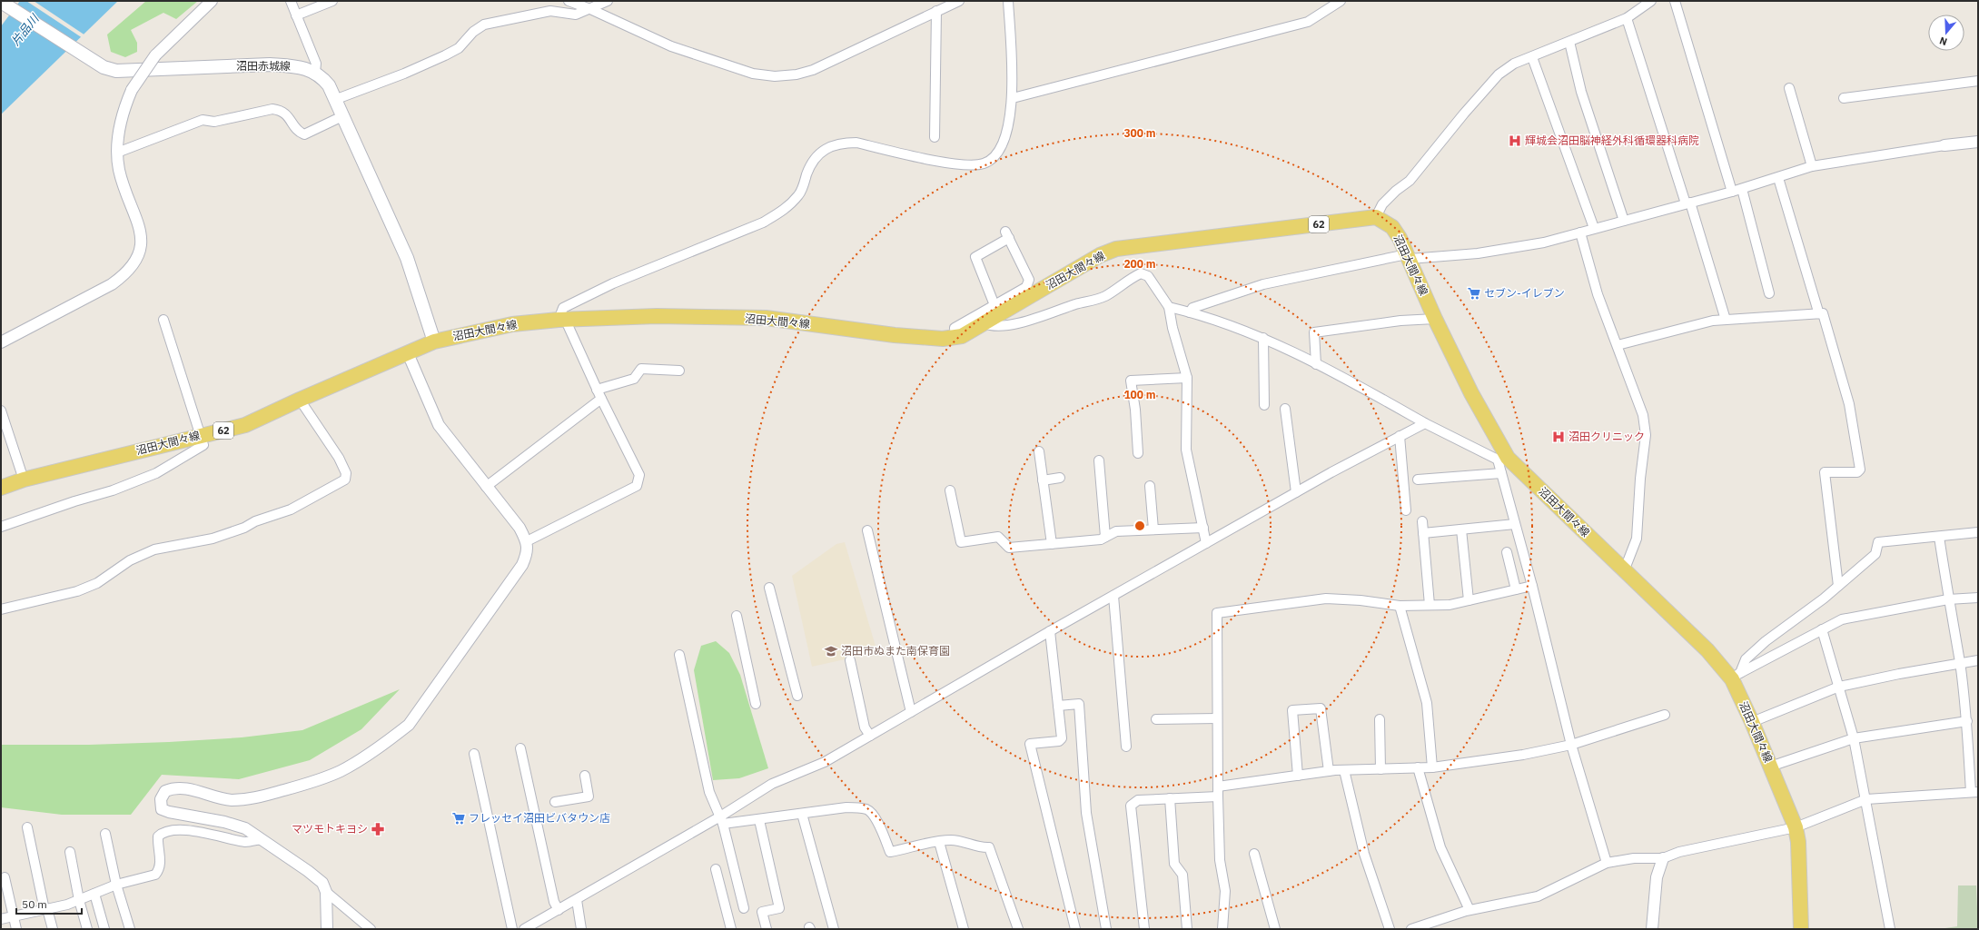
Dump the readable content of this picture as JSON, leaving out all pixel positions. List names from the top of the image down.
{
  "streets": {
    "main road": ["沼田赤城線", "62", "沼田大間々線"]
  },
  "crossings": [
    ["沼田赤城線", "沼田大間々線"]
  ],
  "water": ["片品川"],
  "places": {
    "hospital": ["輝城会沼田脳神経外科循環器科病院", "沼田クリニック"],
    "supermarket": ["セブン-イレブン", "フレッセイ沼田ビバタウン店"],
    "school or university": ["沼田市ぬまた南保育園"],
    "pharmacy": ["マツモトキヨシ"]
  },
  "scale_bar": "50 m",
  "north": "bottom",
  "rings": ["300 m", "200 m", "100 m"]
}
